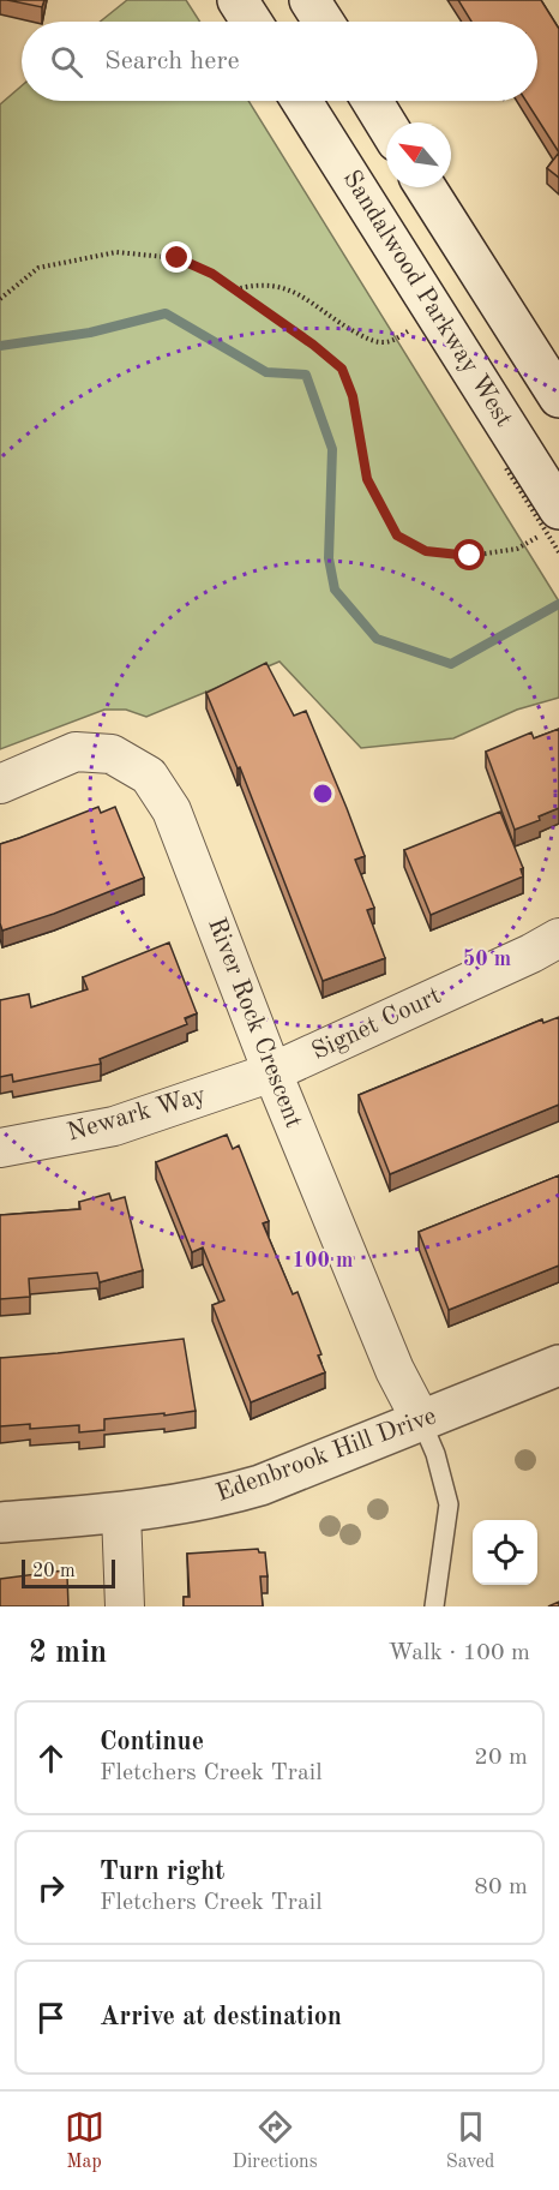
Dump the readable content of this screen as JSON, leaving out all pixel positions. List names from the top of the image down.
{
  "streets": {
    "main road": ["Sandalwood Parkway West", "Edenbrook Hill Drive"],
    "street": ["River Rock Crescent", "Signet Court", "Newark Way"]
  },
  "crossings": [
    ["River Rock Crescent", "Signet Court"],
    ["River Rock Crescent", "Newark Way"],
    ["River Rock Crescent", "Edenbrook Hill Drive"],
    ["Signet Court", "Newark Way"]
  ],
  "scale_bar": "20 m",
  "north": "top left",
  "page": {
    "search": "Search here",
    "scale": "20 m",
    "heading": ["2 min", "Walk · 100 m"],
    "list": [
      ["Continue", "Fletchers Creek Trail", "20 m"],
      ["Turn right", "Fletchers Creek Trail", "80 m"],
      "Arrive at destination"
    ],
    "nav": ["Map", "Directions", "Saved"]
  },
  "rings": ["50 m", "100 m"]
}
